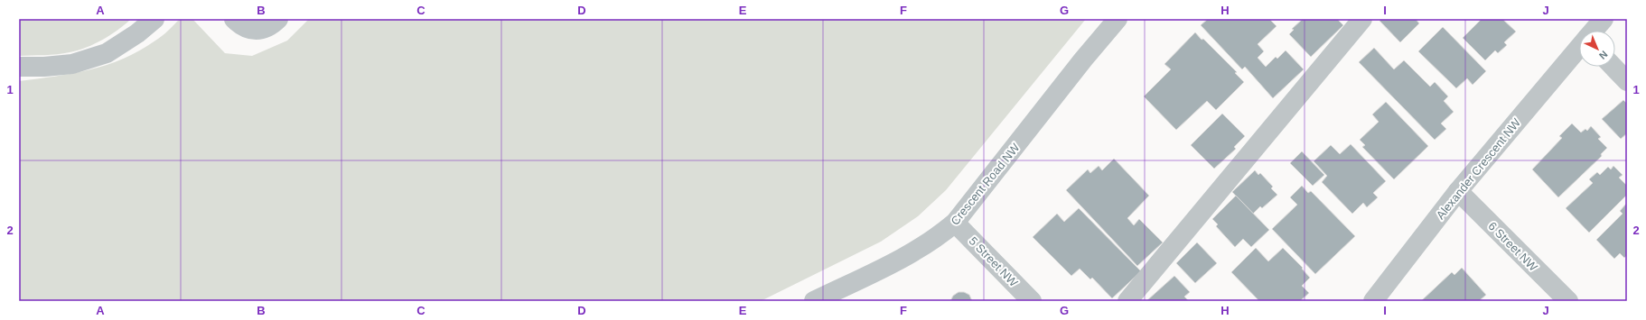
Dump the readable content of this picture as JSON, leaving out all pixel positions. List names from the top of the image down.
{
  "streets": {
    "street": [
      "Alexander Crescent NW",
      "Crescent Road NW",
      "6 Street NW",
      "5 Street NW"
    ]
  },
  "crossings": [
    ["Alexander Crescent NW", "6 Street NW"],
    ["Crescent Road NW", "5 Street NW"]
  ],
  "north": "bottom right",
  "grid": {
    "columns": [
      "A",
      "B",
      "C",
      "D",
      "E",
      "F",
      "G",
      "H",
      "I",
      "J"
    ],
    "rows": ["1", "2"]
  }
}
